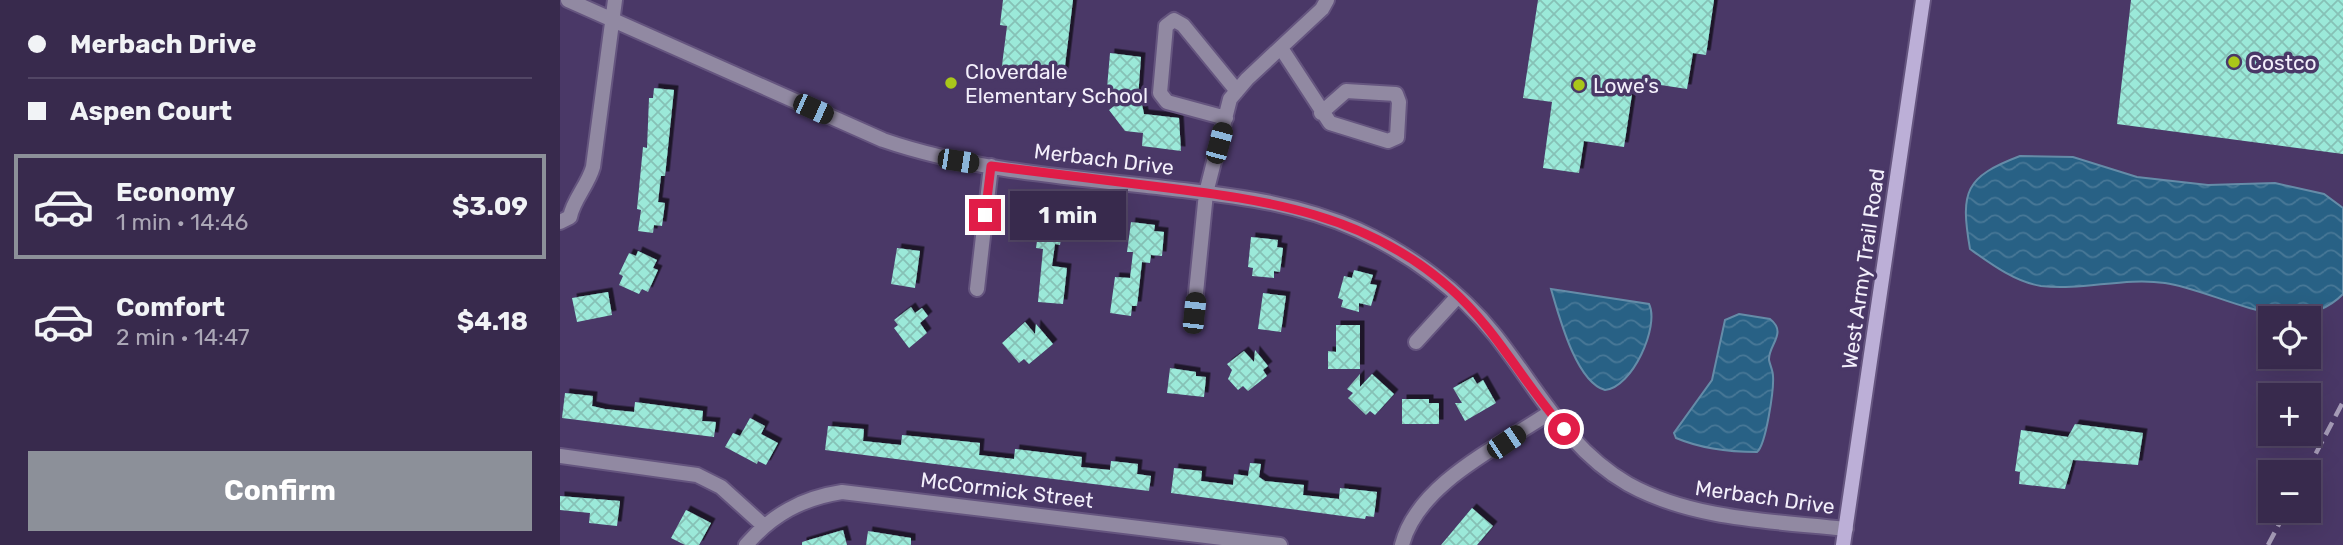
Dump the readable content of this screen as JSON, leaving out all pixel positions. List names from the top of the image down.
{
  "streets": {
    "main road": ["West Army Trail Road"],
    "street": ["Merbach Drive", "McCormick Street"]
  },
  "crossings": [
    ["Merbach Drive", "West Army Trail Road"]
  ],
  "places": ["Costco", "Cloverdale Elementary School", "Lowe's"],
  "page": {
    "banner": ["Merbach Drive", "Aspen Court"],
    "list": [
      {
        "name": "Economy",
        "note": "1 min · 14:46",
        "value": "$3.09"
      },
      {
        "name": "Comfort",
        "note": "2 min · 14:47",
        "value": "$4.18"
      }
    ],
    "bubble": "1 min",
    "map_buttons": ["+", "−"],
    "buttons": "Confirm"
  }
}
